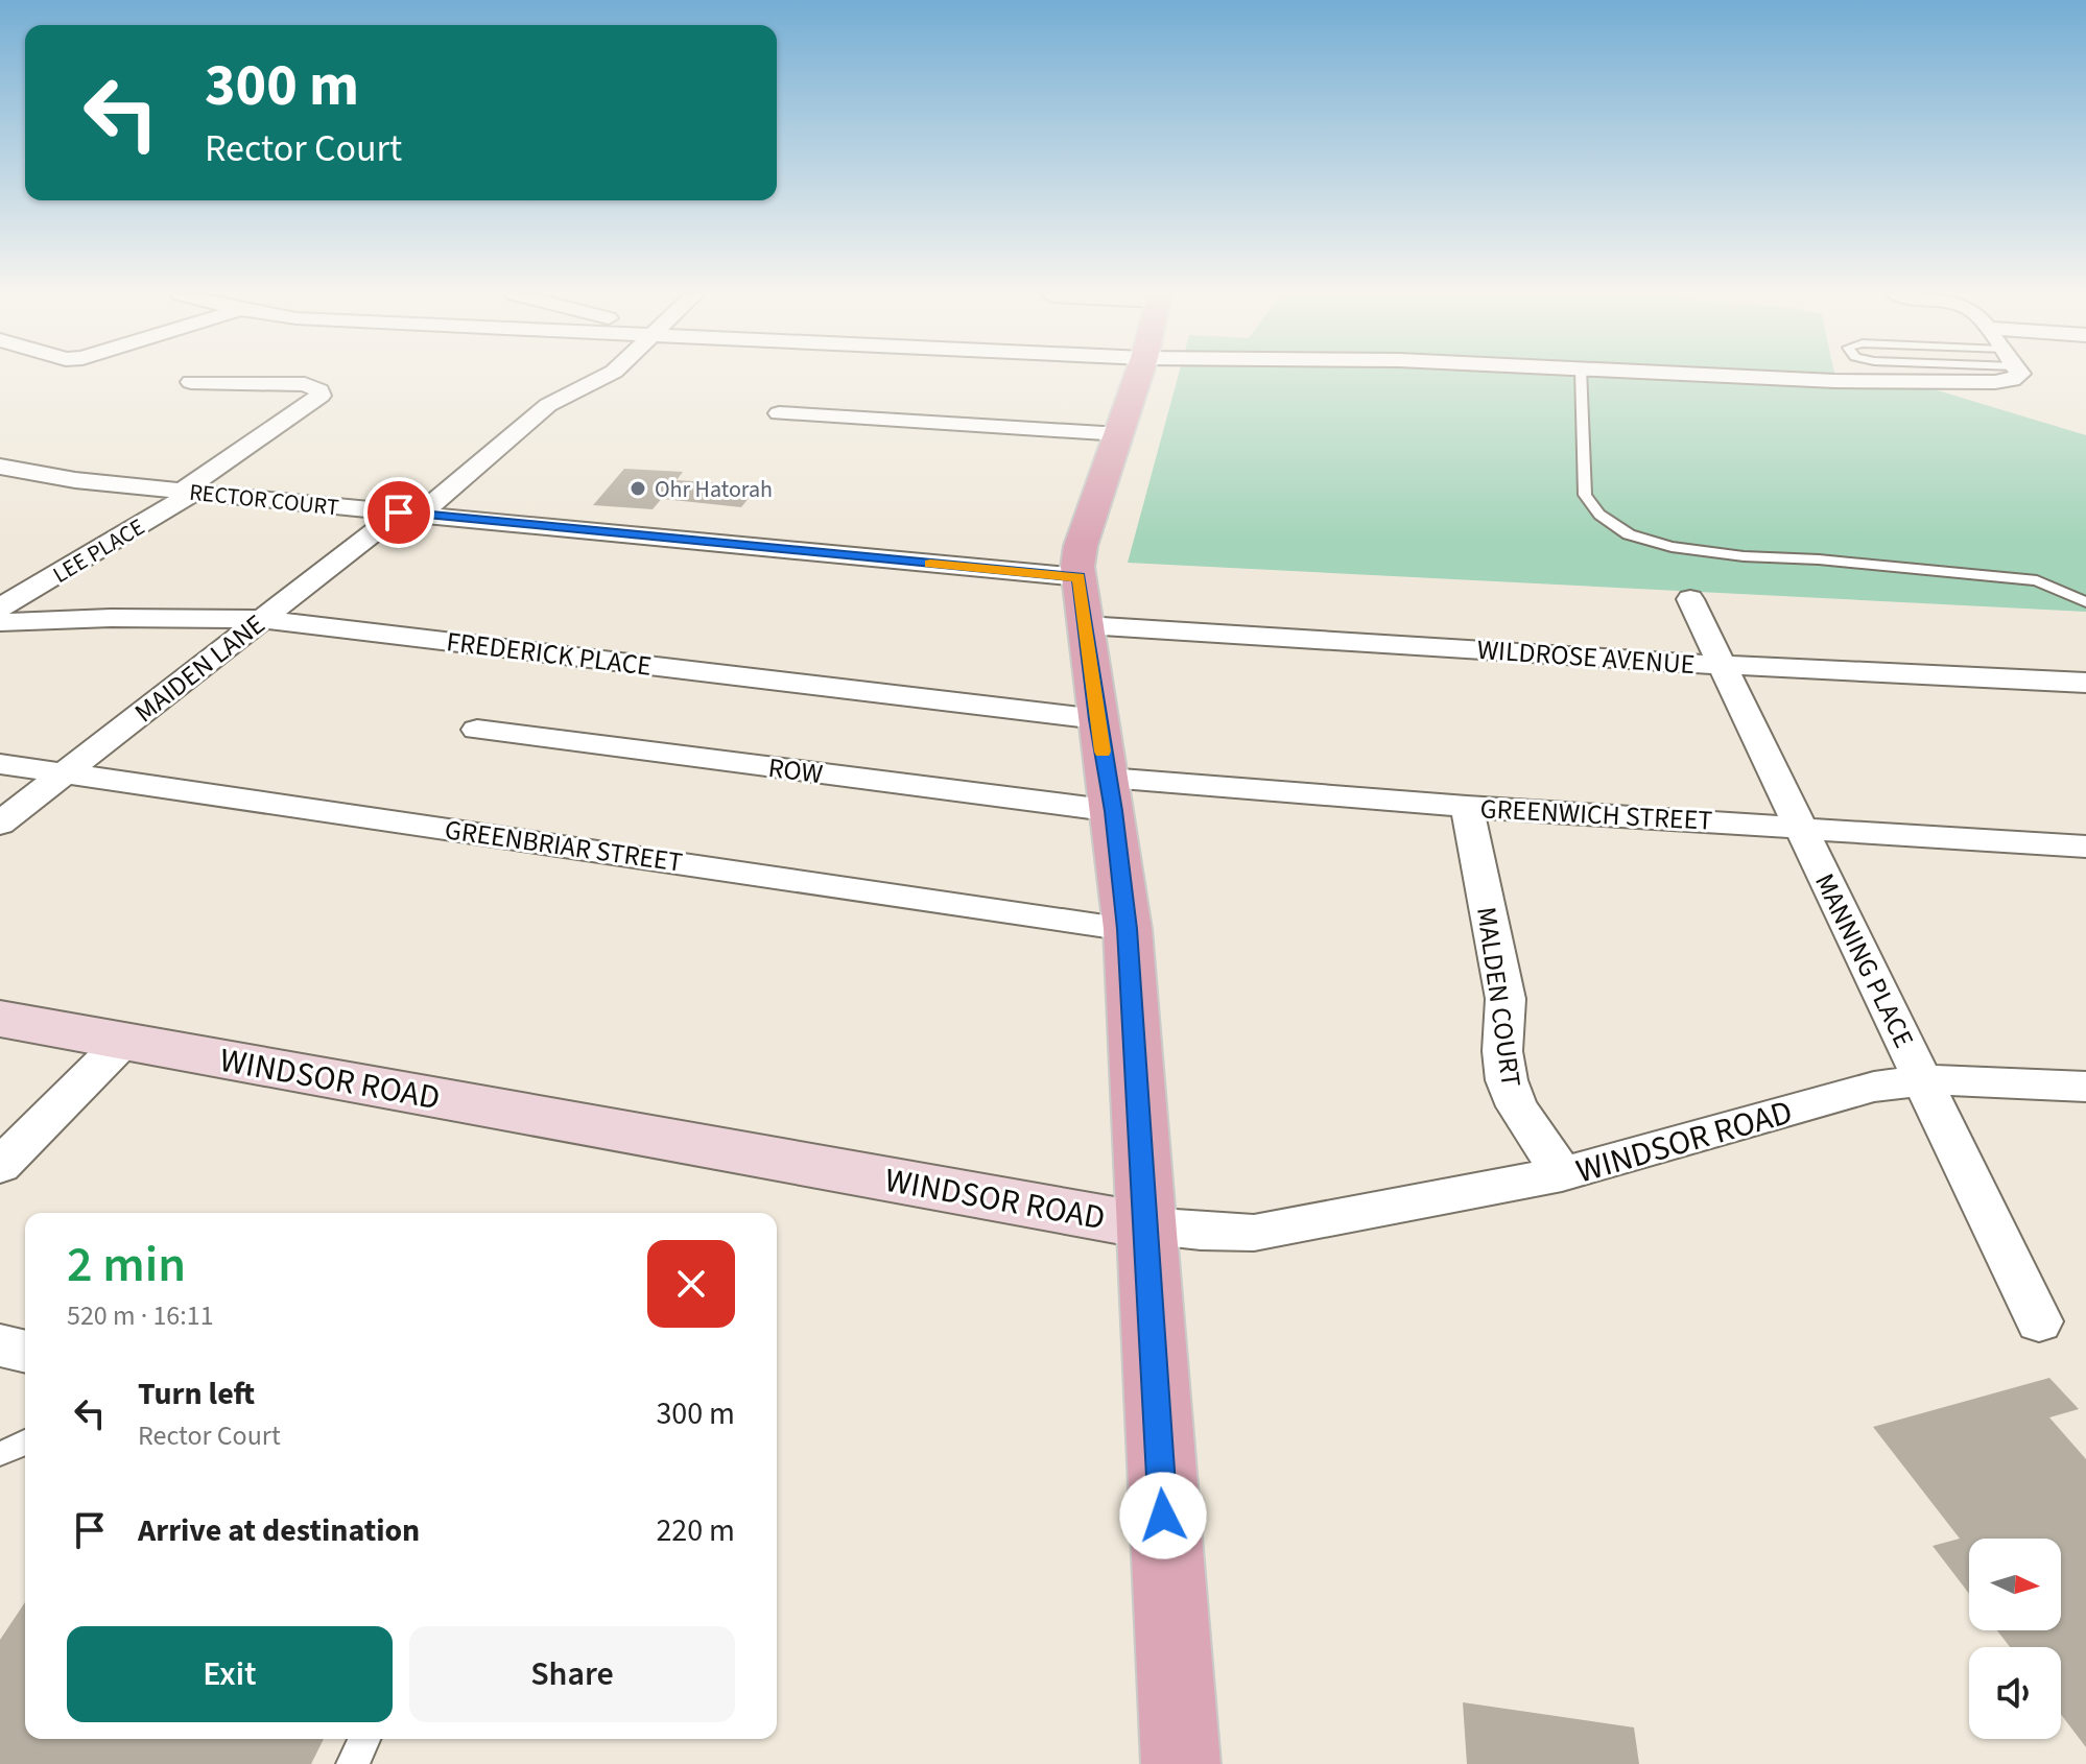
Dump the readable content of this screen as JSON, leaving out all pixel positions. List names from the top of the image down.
{
  "streets": {
    "street": [
      "RECTOR COURT",
      "LEE PLACE",
      "FREDERICK PLACE",
      "WILDROSE AVENUE",
      "MAIDEN LANE",
      "ROW",
      "GREENWICH STREET",
      "GREENBRIAR STREET",
      "MANNING PLACE",
      "MALDEN COURT",
      "WINDSOR ROAD"
    ]
  },
  "crossings": [
    ["RECTOR COURT", "LEE PLACE"],
    ["RECTOR COURT", "MAIDEN LANE"],
    ["FREDERICK PLACE", "MAIDEN LANE"],
    ["WILDROSE AVENUE", "MANNING PLACE"],
    ["MAIDEN LANE", "GREENBRIAR STREET"],
    ["ROW", "GREENWICH STREET"],
    ["GREENWICH STREET", "MANNING PLACE"],
    ["GREENWICH STREET", "MALDEN COURT"],
    ["MANNING PLACE", "WINDSOR ROAD"],
    ["MALDEN COURT", "WINDSOR ROAD"]
  ],
  "places": ["Ohr Hatorah"],
  "north": "right",
  "page": {
    "turn": ["300 m", "Rector Court"],
    "heading": ["2 min", "520 m · 16:11"],
    "list": [
      {
        "name": "Turn left",
        "note": "Rector Court",
        "value": "300 m"
      },
      {
        "name": "Arrive at destination",
        "value": "220 m"
      }
    ],
    "buttons": ["Exit", "Share"]
  }
}
